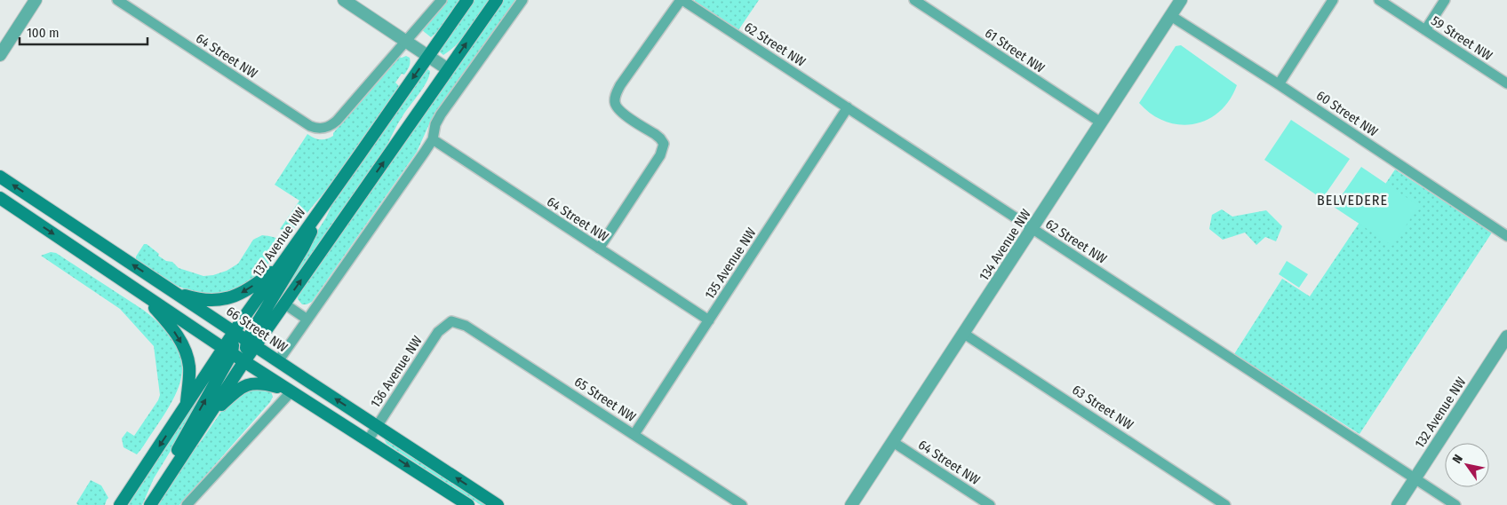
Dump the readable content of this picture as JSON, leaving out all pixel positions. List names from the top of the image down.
{
  "streets": {
    "main road": ["137 Avenue NW", "66 Street NW"],
    "street": [
      "59 Street NW",
      "62 Street NW",
      "61 Street NW",
      "64 Street NW",
      "60 Street NW",
      "134 Avenue NW",
      "135 Avenue NW",
      "136 Avenue NW",
      "65 Street NW",
      "63 Street NW",
      "132 Avenue NW"
    ]
  },
  "crossings": [
    ["62 Street NW", "134 Avenue NW"],
    ["62 Street NW", "135 Avenue NW"],
    ["62 Street NW", "132 Avenue NW"],
    ["61 Street NW", "134 Avenue NW"],
    ["64 Street NW", "134 Avenue NW"],
    ["64 Street NW", "135 Avenue NW"],
    ["60 Street NW", "134 Avenue NW"],
    ["137 Avenue NW", "66 Street NW"],
    ["134 Avenue NW", "63 Street NW"],
    ["135 Avenue NW", "65 Street NW"],
    ["66 Street NW", "136 Avenue NW"],
    ["136 Avenue NW", "65 Street NW"]
  ],
  "districts": ["BELVEDERE"],
  "scale_bar": "100 m",
  "north": "top left"
}
